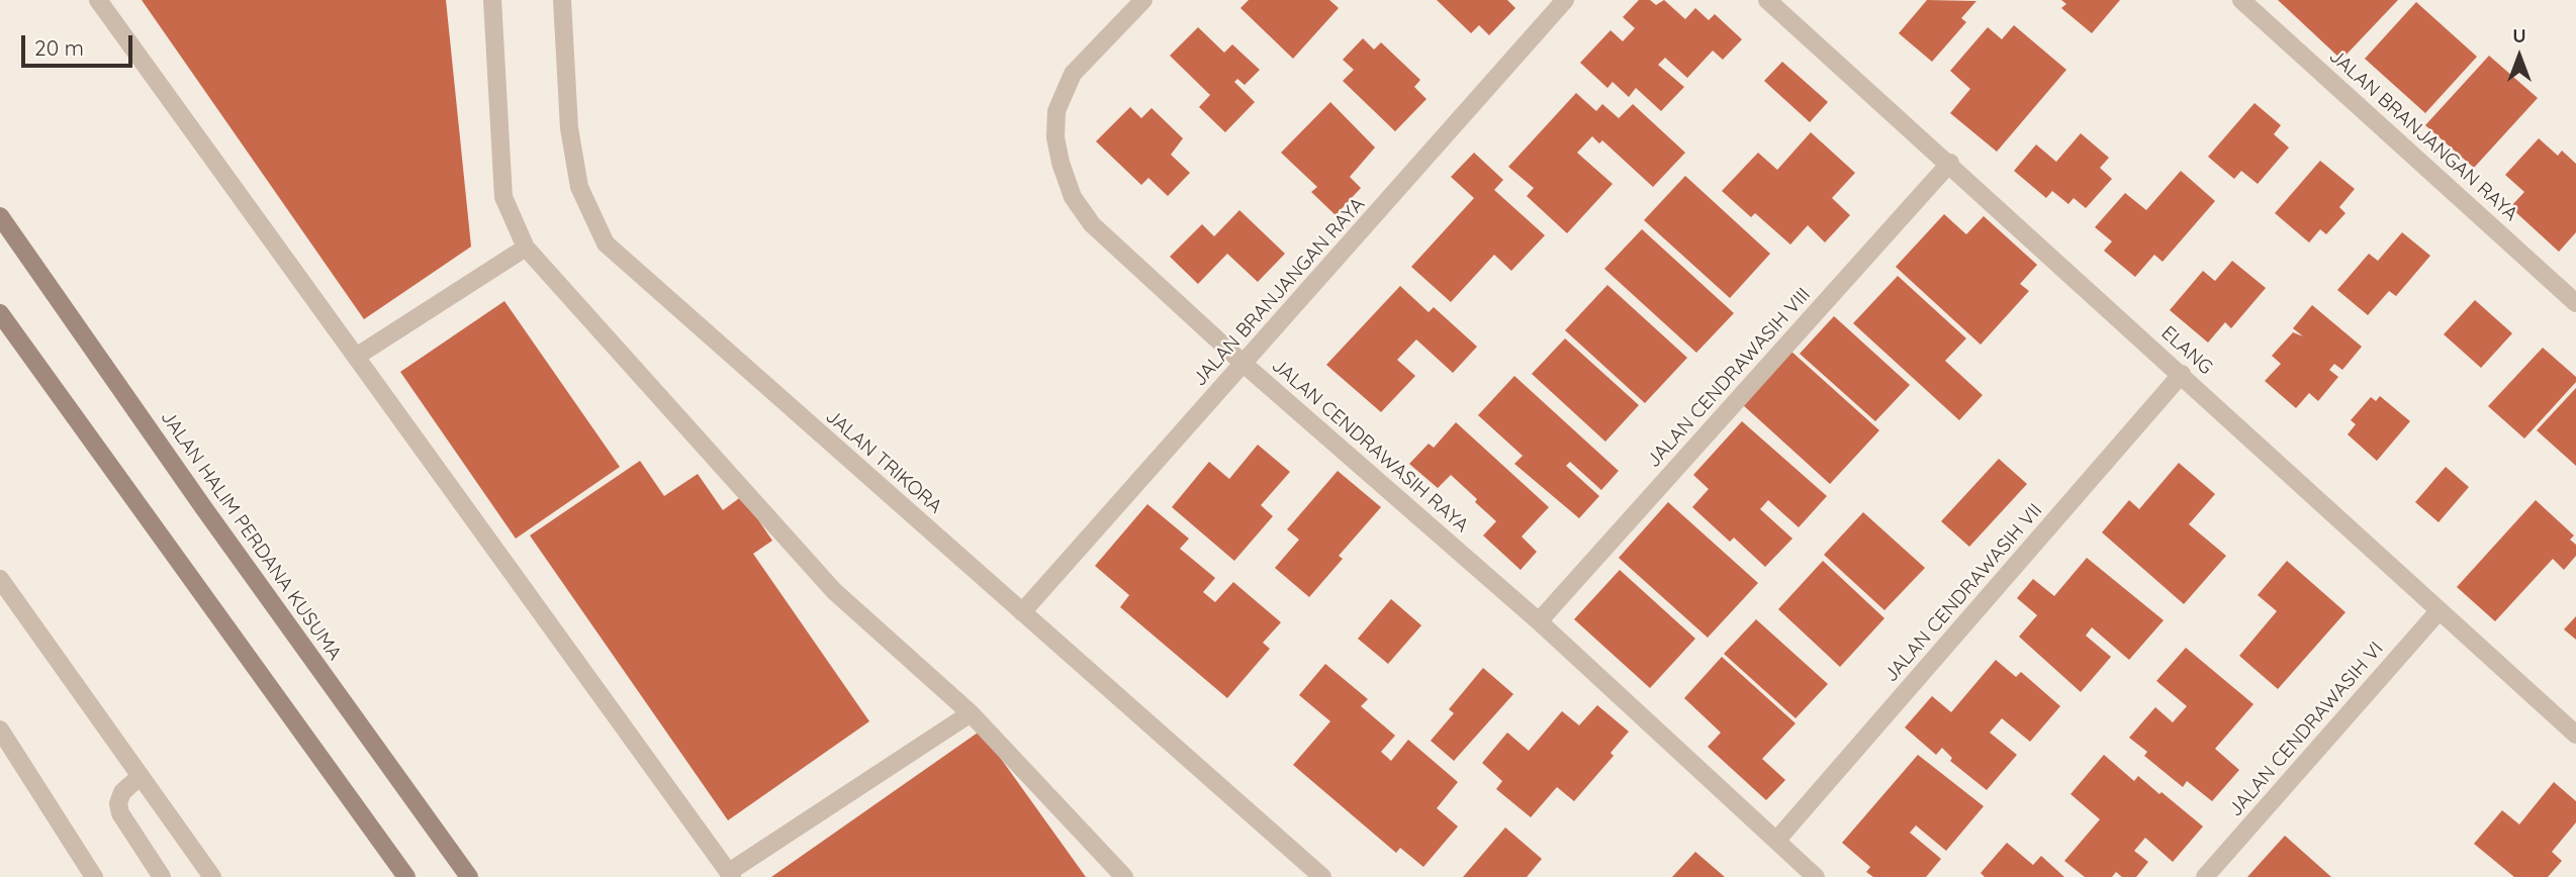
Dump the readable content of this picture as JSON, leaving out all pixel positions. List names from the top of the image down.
{
  "streets": {
    "street": [
      "JALAN BRANJANGAN RAYA",
      "ELANG",
      "JALAN CENDRAWASIH VIII",
      "JALAN CENDRAWASIH RAYA",
      "JALAN TRIKORA",
      "JALAN HALIM PERDANA KUSUMA",
      "JALAN CENDRAWASIH VII",
      "JALAN CENDRAWASIH VI"
    ]
  },
  "crossings": [
    ["JALAN BRANJANGAN RAYA", "JALAN CENDRAWASIH RAYA"],
    ["JALAN BRANJANGAN RAYA", "JALAN TRIKORA"],
    ["ELANG", "JALAN CENDRAWASIH VIII"],
    ["ELANG", "JALAN CENDRAWASIH VII"],
    ["ELANG", "JALAN CENDRAWASIH VI"],
    ["JALAN CENDRAWASIH VIII", "JALAN CENDRAWASIH RAYA"],
    ["JALAN CENDRAWASIH RAYA", "JALAN CENDRAWASIH VII"]
  ],
  "scale_bar": "20 m",
  "north": "top"
}
